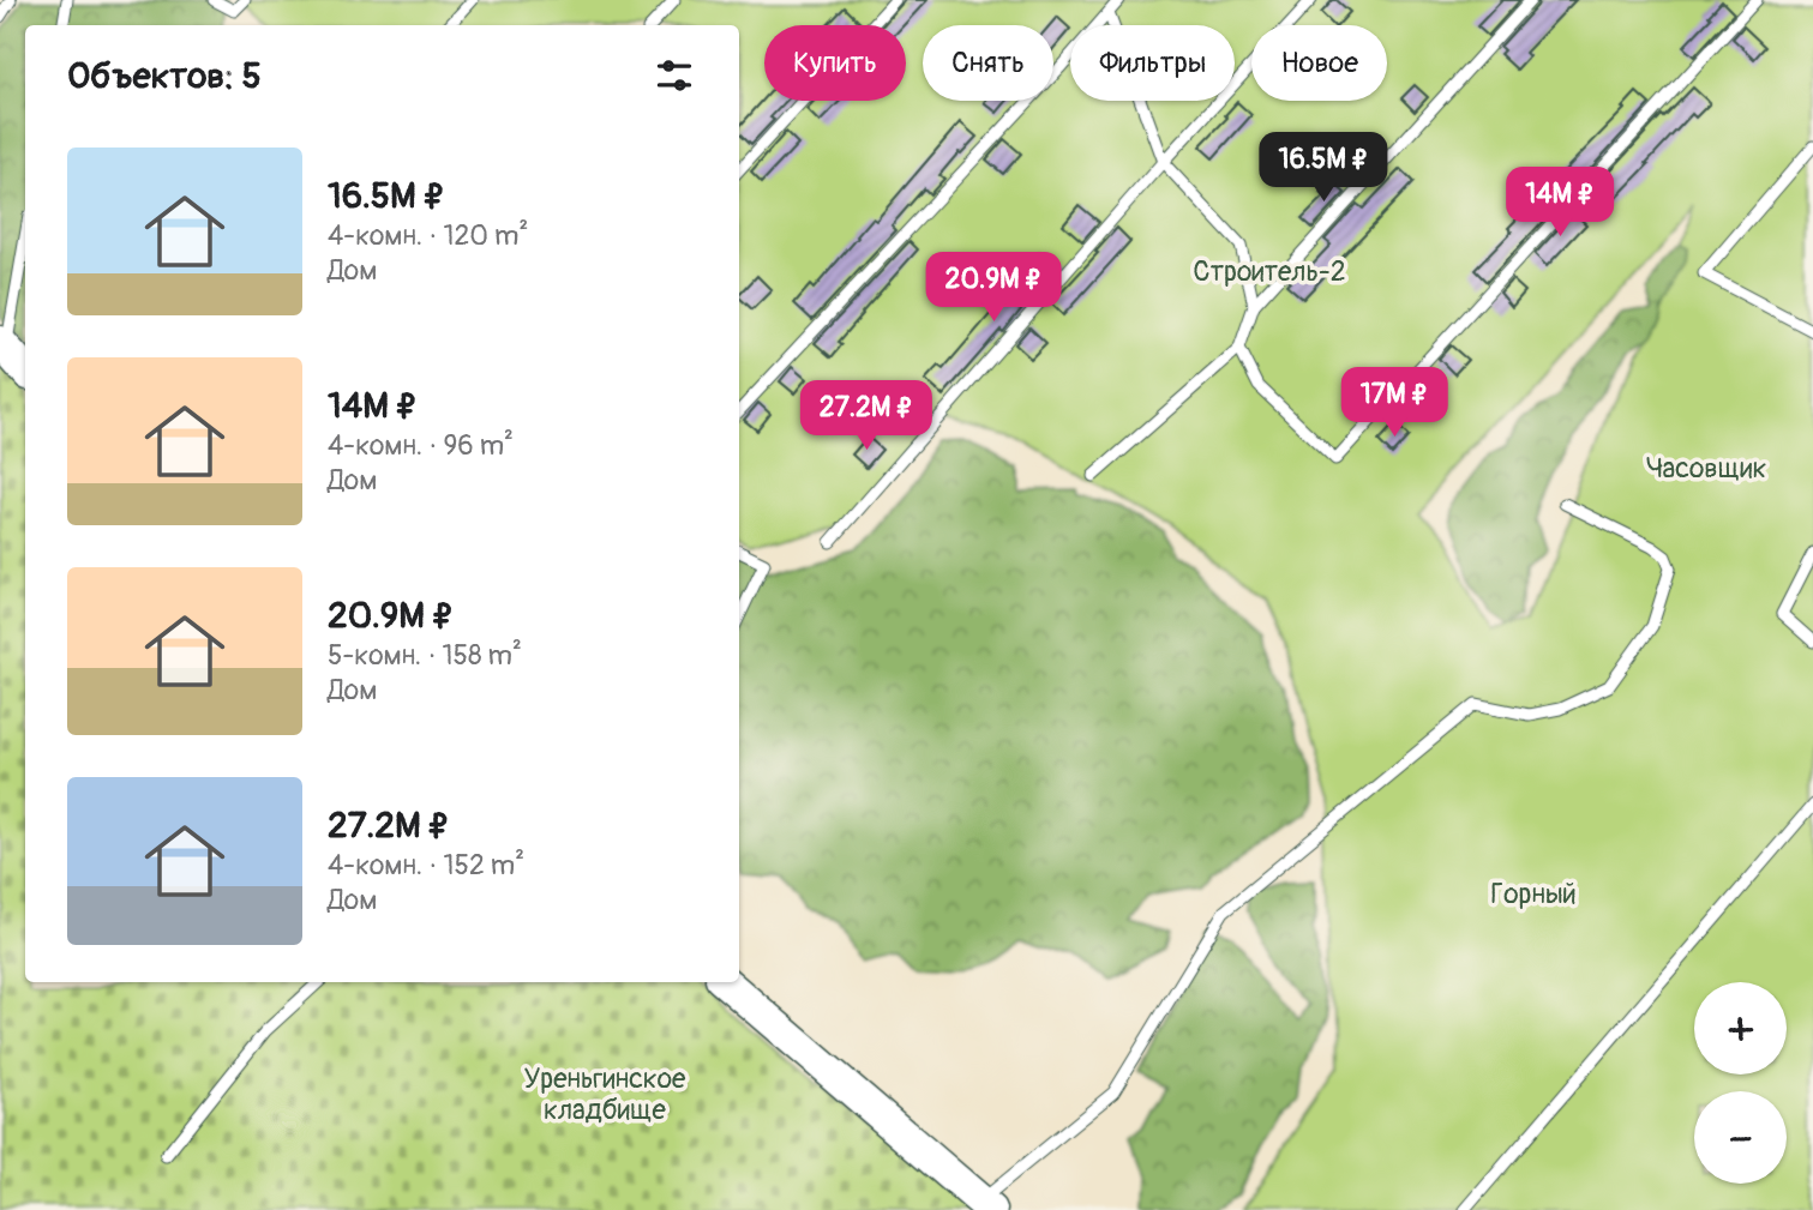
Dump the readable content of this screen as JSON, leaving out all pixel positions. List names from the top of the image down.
{
  "parks": [
    "Строитель-2",
    "Часовщик",
    "Горный",
    "Уреньгинское кладбище"
  ],
  "page": {
    "chip": [
      "Купить",
      "Снять",
      "Фильтры",
      "Новое"
    ],
    "heading": "Объектов: 5",
    "list": [
      {
        "name": "16.5M ₽",
        "note": "4-комн. · 120 m² · Дом"
      },
      {
        "name": "14M ₽",
        "note": "4-комн. · 96 m² · Дом"
      },
      {
        "name": "20.9M ₽",
        "note": "5-комн. · 158 m² · Дом"
      },
      {
        "name": "27.2M ₽",
        "note": "4-комн. · 152 m² · Дом"
      }
    ],
    "price": [
      "16.5M ₽",
      "14M ₽",
      "20.9M ₽",
      "17M ₽",
      "27.2M ₽"
    ],
    "map_buttons": ["+", "−"]
  }
}
